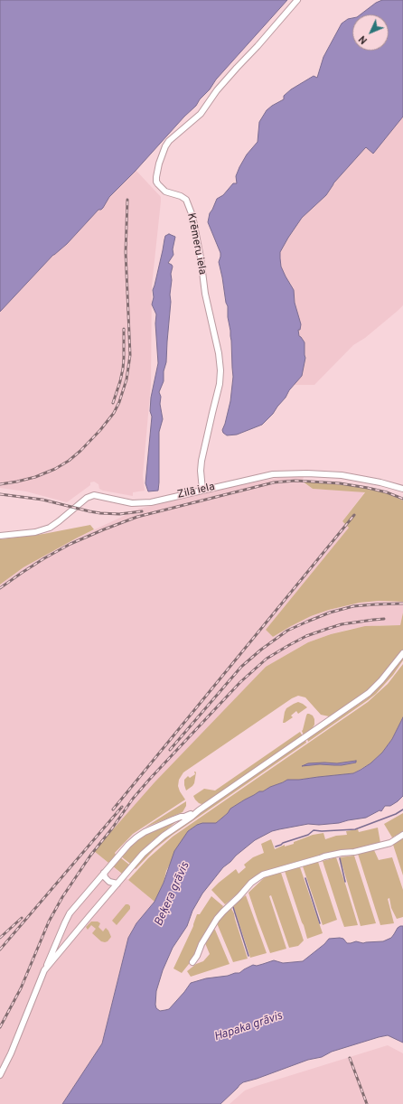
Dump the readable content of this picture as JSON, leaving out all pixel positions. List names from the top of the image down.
{
  "streets": {
    "street": ["Krēmeru iela", "Zilā iela"]
  },
  "crossings": [
    ["Krēmeru iela", "Zilā iela"]
  ],
  "water": ["Beķera grāvis", "Hapaka grāvis"],
  "north": "bottom left"
}
